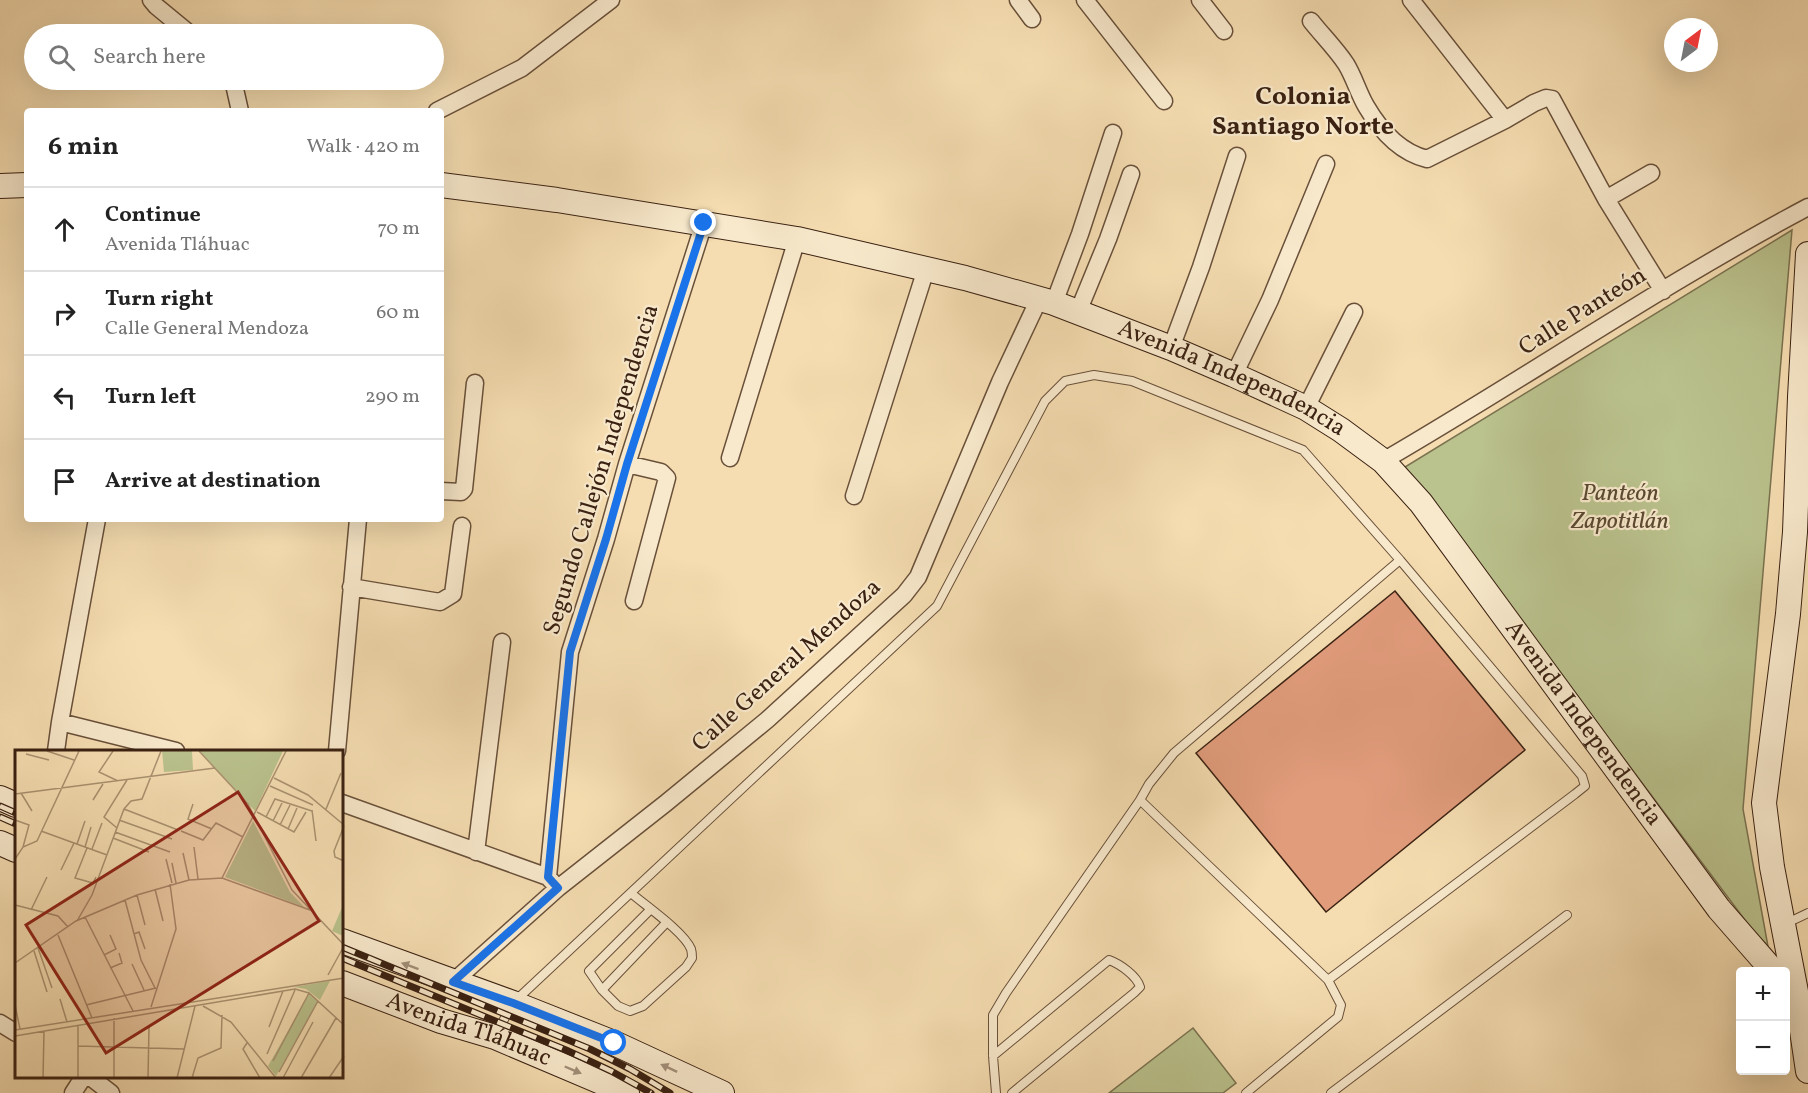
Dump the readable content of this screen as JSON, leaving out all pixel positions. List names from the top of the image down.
{
  "streets": {
    "street": [
      "Calle Panteón",
      "Avenida Independencia",
      "Segundo Callejón Independencia",
      "Calle General Mendoza",
      "Avenida Tláhuac"
    ]
  },
  "crossings": [
    ["Calle Panteón", "Avenida Independencia"],
    ["Avenida Independencia", "Segundo Callejón Independencia"],
    ["Avenida Independencia", "Calle General Mendoza"],
    ["Segundo Callejón Independencia", "Calle General Mendoza"],
    ["Calle General Mendoza", "Avenida Tláhuac"]
  ],
  "districts": ["Colonia Santiago Norte"],
  "parks": ["Panteón Zapotitlán"],
  "north": "top right",
  "page": {
    "search": "Search here",
    "heading": ["6 min", "Walk · 420 m"],
    "list": [
      ["Continue", "Avenida Tláhuac", "70 m"],
      ["Turn right", "Calle General Mendoza", "60 m"],
      ["Turn left", "290 m"],
      "Arrive at destination"
    ],
    "map_buttons": ["+", "−"]
  }
}
